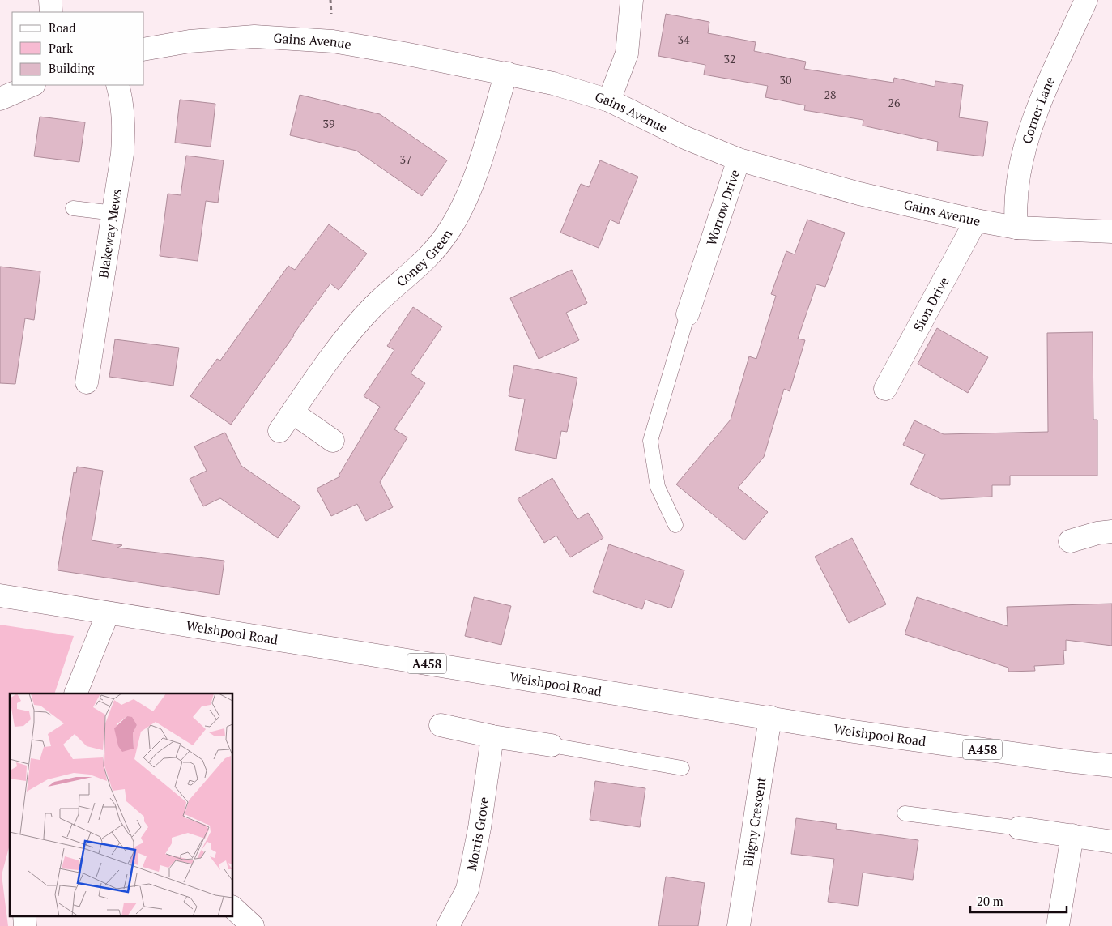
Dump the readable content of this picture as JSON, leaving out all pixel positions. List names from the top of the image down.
{
  "streets": {
    "street": [
      "Gains Avenue",
      "Corner Lane",
      "Worrow Drive",
      "Blakeway Mews",
      "Coney Green",
      "Sion Drive",
      "Welshpool Road",
      "A458",
      "Bligny Crescent",
      "Morris Grove"
    ]
  },
  "crossings": [
    ["Gains Avenue", "Corner Lane"],
    ["Gains Avenue", "Worrow Drive"],
    ["Gains Avenue", "Coney Green"],
    ["Gains Avenue", "Sion Drive"],
    ["Welshpool Road", "Bligny Crescent"]
  ],
  "house_numbers": [
    "34",
    "32",
    "30",
    "28",
    "26",
    "39",
    "37"
  ],
  "legend": ["Road", "Park", "Building"],
  "scale_bar": "20 m"
}
